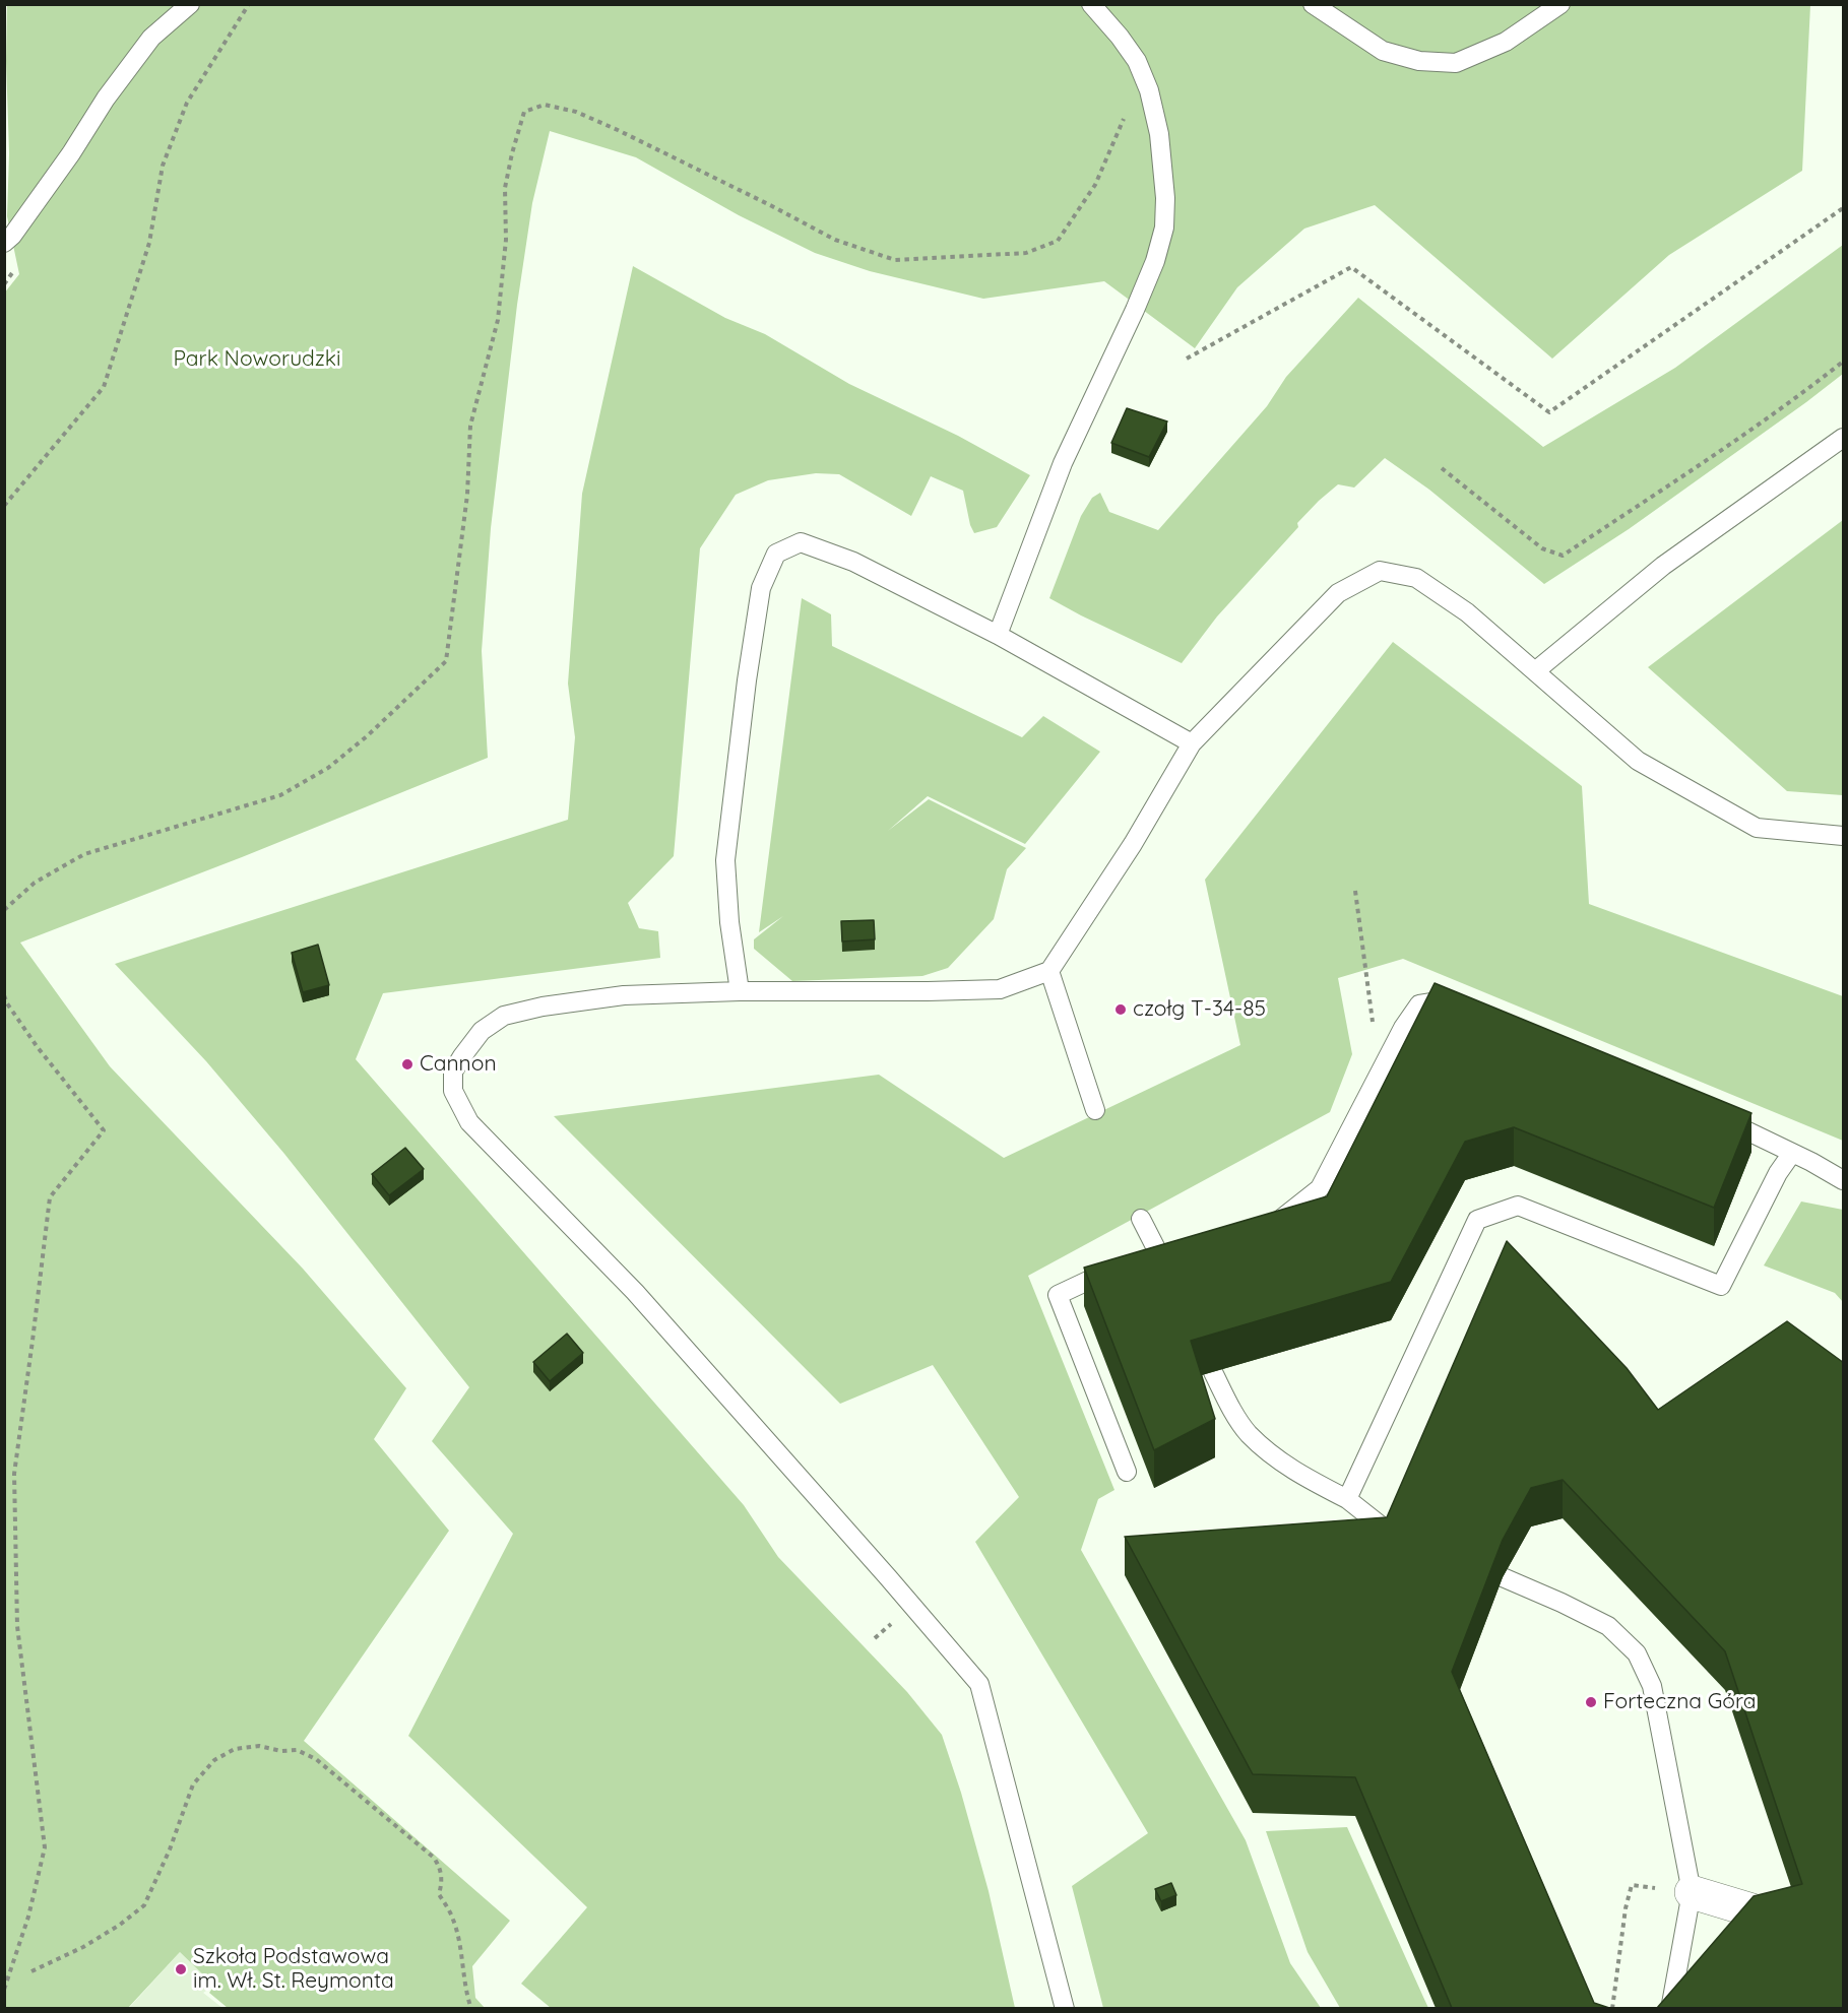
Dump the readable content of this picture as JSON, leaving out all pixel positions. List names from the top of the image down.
{
  "parks": ["Park Noworudzki"],
  "places": [
    "czołg T-34-85",
    "Cannon",
    "Forteczna Góra",
    "Szkoła Podstawowa im. Wł. St. Reymonta"
  ]
}
